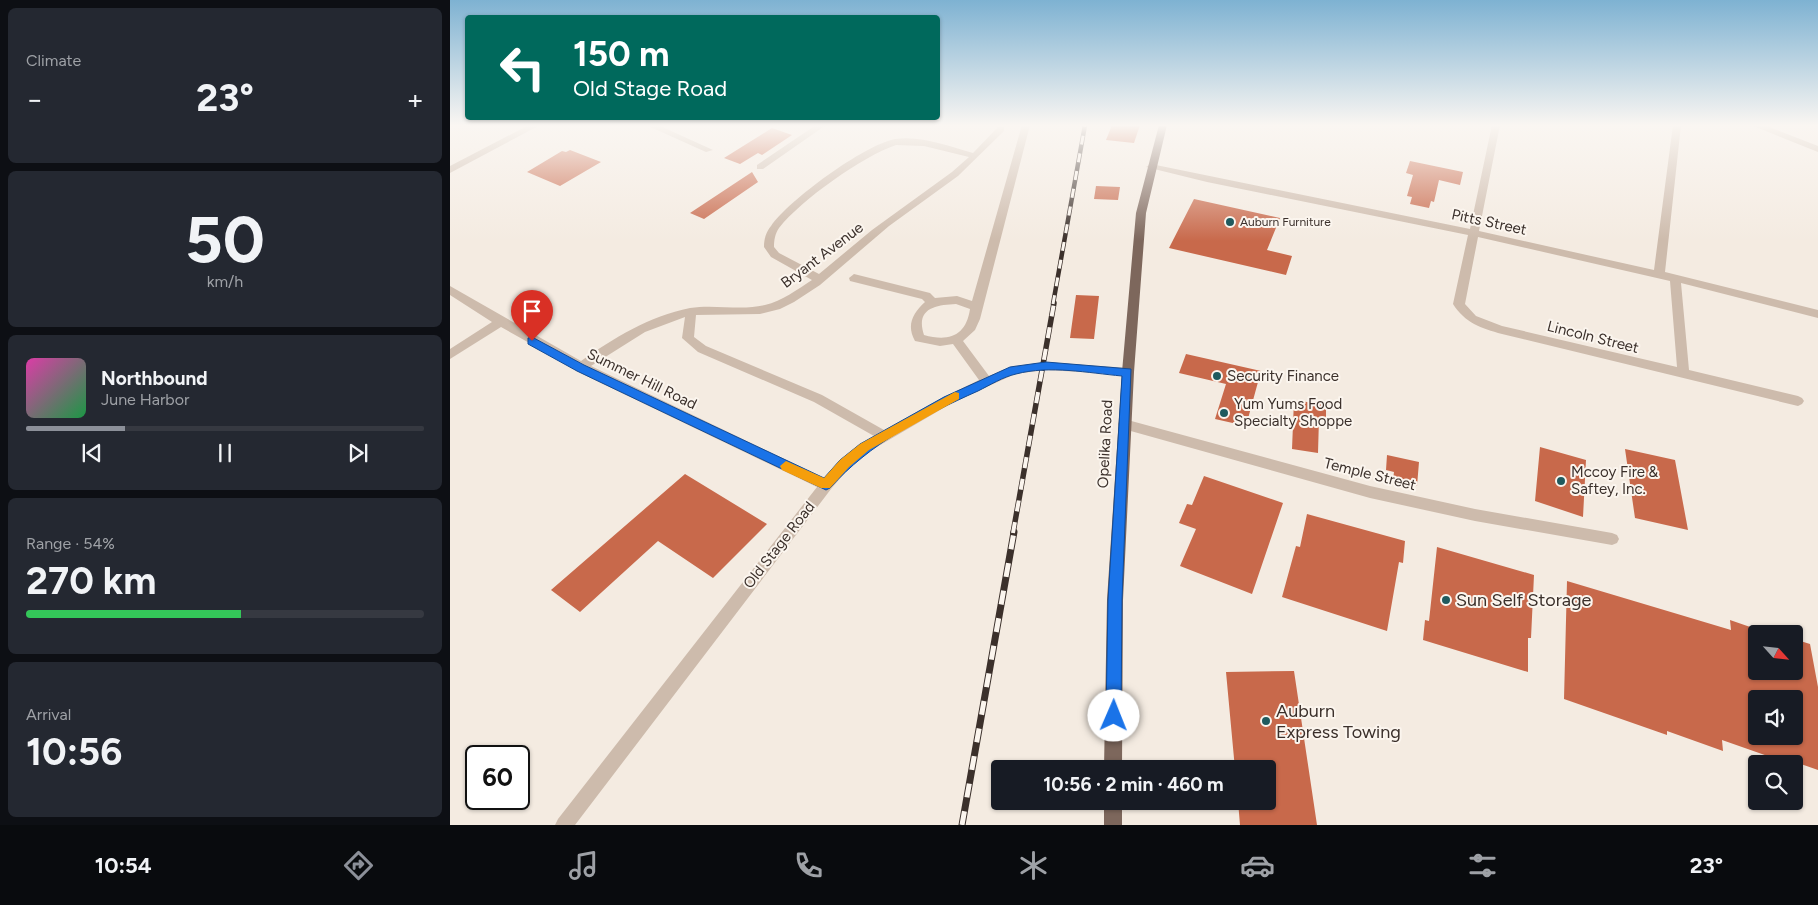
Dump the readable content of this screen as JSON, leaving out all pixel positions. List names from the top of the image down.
{
  "streets": {
    "main road": ["Opelika Road"],
    "street": [
      "Pitts Street",
      "Bryant Avenue",
      "Lincoln Street",
      "Summer Hill Road",
      "Temple Street",
      "Old Stage Road"
    ]
  },
  "crossings": [
    ["Pitts Street", "Lincoln Street"],
    ["Pitts Street", "Opelika Road"],
    ["Bryant Avenue", "Summer Hill Road"],
    ["Summer Hill Road", "Old Stage Road"],
    ["Opelika Road", "Temple Street"],
    ["Opelika Road", "Old Stage Road"]
  ],
  "places": [
    "Auburn Furniture",
    "Security Finance",
    "Yum Yums Food Specialty Shoppe",
    "Mccoy Fire & Saftey, Inc.",
    "Sun Self Storage",
    "Auburn Express Towing"
  ],
  "north": "bottom right",
  "page": {
    "tile": [
      "Climate",
      ["50", "km/h"],
      ["Range · 54%", "270 km"],
      ["Arrival", "10:56"]
    ],
    "turn": ["150 m", "Old Stage Road"],
    "heat": ["−", "23°", "+"],
    "song": ["Northbound", "June Harbor"],
    "limit": "60",
    "trip": "10:56 · 2 min · 460 m",
    "tabs": ["10:54", "23°"]
  }
}
